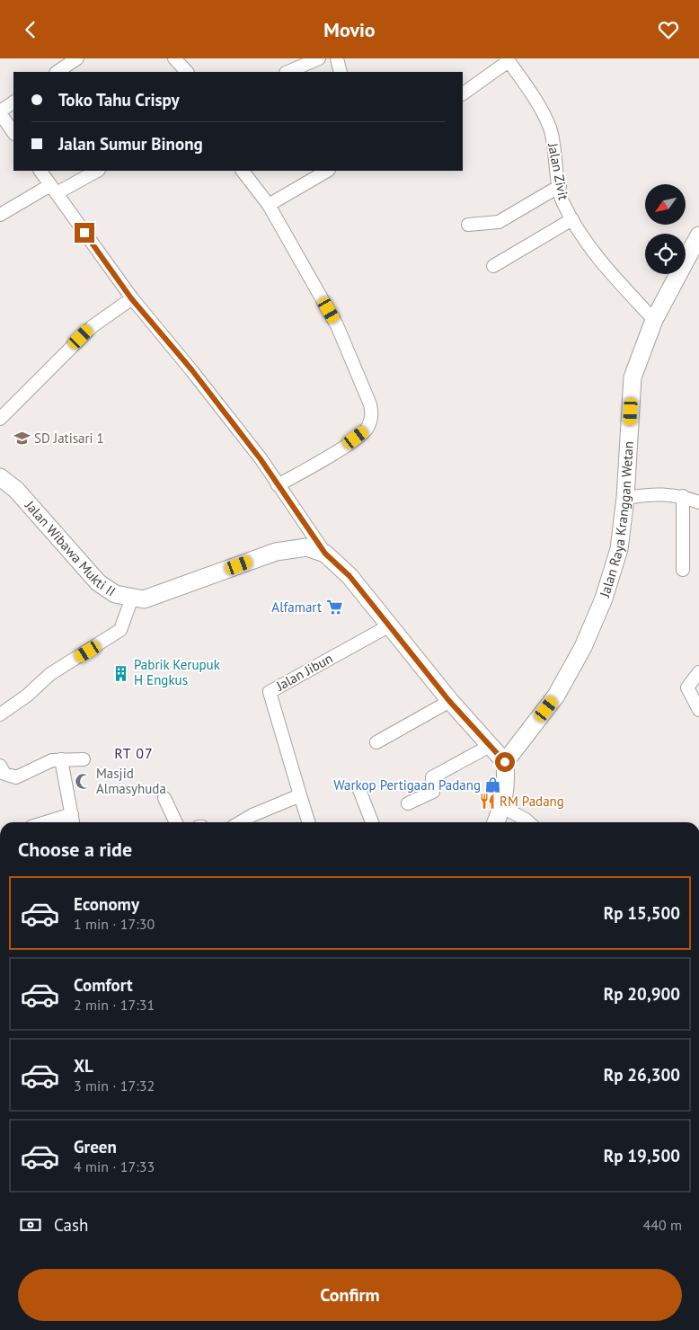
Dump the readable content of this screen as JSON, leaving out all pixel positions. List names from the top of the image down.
{
  "streets": {
    "main road": ["Jalan Raya Kranggan Wetan", "Jalan Wibawa Mukti II"],
    "street": ["Jalan Zivit", "Jalan Jibun"]
  },
  "crossings": [
    ["Jalan Zivit", "Jalan Raya Kranggan Wetan"],
    ["Jalan Raya Kranggan Wetan", "Jalan Wibawa Mukti II"],
    ["Jalan Wibawa Mukti II", "Jalan Jibun"]
  ],
  "districts": ["RT 07"],
  "places": {
    "school or university": ["SD Jatisari 1"],
    "supermarket": ["Alfamart"],
    "building": ["Pabrik Kerupuk H Engkus"],
    "mosque": ["Masjid Almasyhuda"],
    "shop": ["Warkop Pertigaan Padang"],
    "restaurant": ["RM Padang"]
  },
  "north": "bottom left",
  "page": {
    "header": "Movio",
    "banner": ["Toko Tahu Crispy", "Jalan Sumur Binong"],
    "heading": "Choose a ride",
    "list": [
      {
        "name": "Economy",
        "note": "1 min · 17:30",
        "value": "Rp 15,500"
      },
      {
        "name": "Comfort",
        "note": "2 min · 17:31",
        "value": "Rp 20,900"
      },
      {
        "name": "XL",
        "note": "3 min · 17:32",
        "value": "Rp 26,300"
      },
      {
        "name": "Green",
        "note": "4 min · 17:33",
        "value": "Rp 19,500"
      }
    ],
    "pay": ["Cash", "440 m"],
    "buttons": "Confirm"
  }
}
